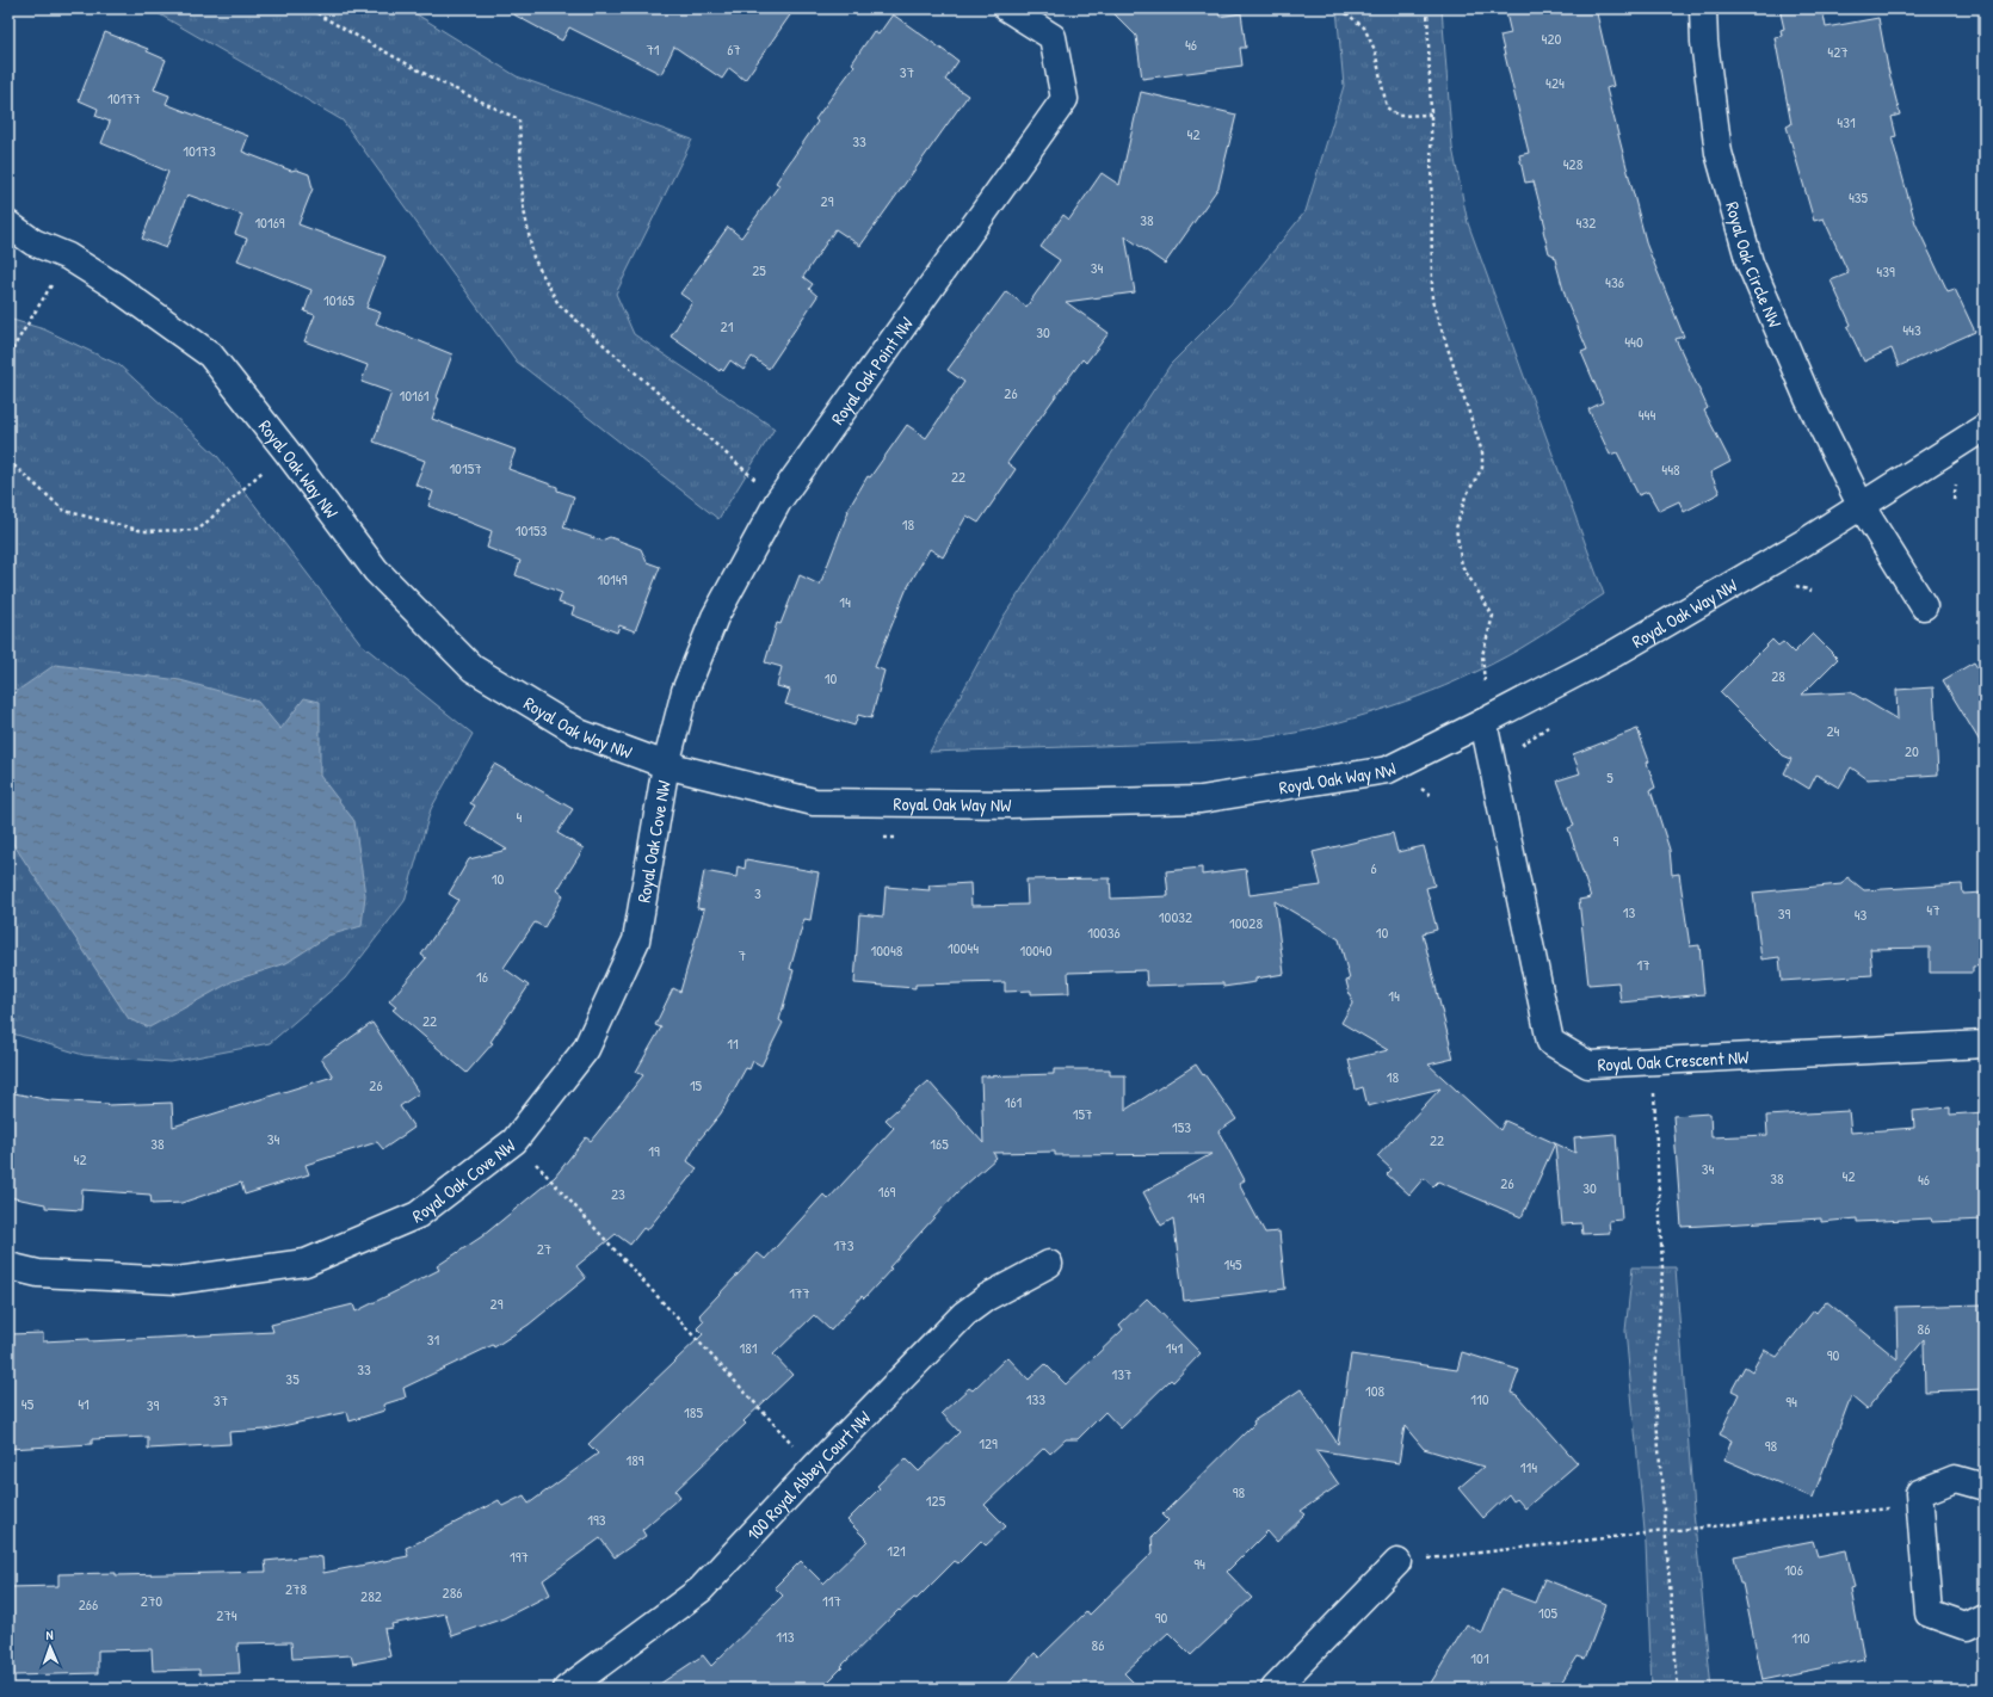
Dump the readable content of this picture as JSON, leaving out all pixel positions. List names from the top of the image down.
{
  "streets": {
    "street": [
      "Royal Oak Circle NW",
      "Royal Oak Point NW",
      "Royal Oak Way NW",
      "Royal Oak Cove NW",
      "Royal Oak Crescent NW",
      "100 Royal Abbey Court NW"
    ]
  },
  "crossings": [
    ["Royal Oak Circle NW", "Royal Oak Way NW"],
    ["Royal Oak Point NW", "Royal Oak Way NW"],
    ["Royal Oak Point NW", "Royal Oak Cove NW"],
    ["Royal Oak Way NW", "Royal Oak Cove NW"],
    ["Royal Oak Way NW", "Royal Oak Crescent NW"]
  ],
  "house_numbers": [
    "420",
    "46",
    "71",
    "67",
    "427",
    "37",
    "424",
    "10177",
    "431",
    "42",
    "33",
    "10173",
    "428",
    "435",
    "29",
    "38",
    "10169",
    "432",
    "34",
    "25",
    "439",
    "436",
    "10165",
    "21",
    "443",
    "30",
    "440",
    "26",
    "10161",
    "444",
    "10157",
    "448",
    "22",
    "18",
    "10153",
    "10149",
    "14",
    "28",
    "10",
    "24",
    "20",
    "5",
    "4",
    "9",
    "6",
    "10",
    "3",
    "47",
    "13",
    "39",
    "43",
    "10032",
    "10028",
    "10036",
    "10",
    "10044",
    "10048",
    "10040",
    "7",
    "17",
    "16",
    "14",
    "22",
    "11",
    "18",
    "26",
    "15",
    "161",
    "157",
    "153",
    "34",
    "22",
    "38",
    "165",
    "19",
    "42",
    "34",
    "42",
    "38",
    "46",
    "26",
    "30",
    "169",
    "23",
    "149",
    "173",
    "27",
    "145",
    "177",
    "29",
    "86",
    "31",
    "181",
    "141",
    "90",
    "33",
    "137",
    "35",
    "108",
    "133",
    "110",
    "37",
    "94",
    "45",
    "41",
    "39",
    "185",
    "129",
    "98",
    "189",
    "114",
    "98",
    "125",
    "193",
    "121",
    "197",
    "94",
    "106",
    "278",
    "286",
    "282",
    "270",
    "117",
    "266",
    "105",
    "274",
    "90",
    "113",
    "110",
    "86",
    "101"
  ],
  "north": "top"
}
